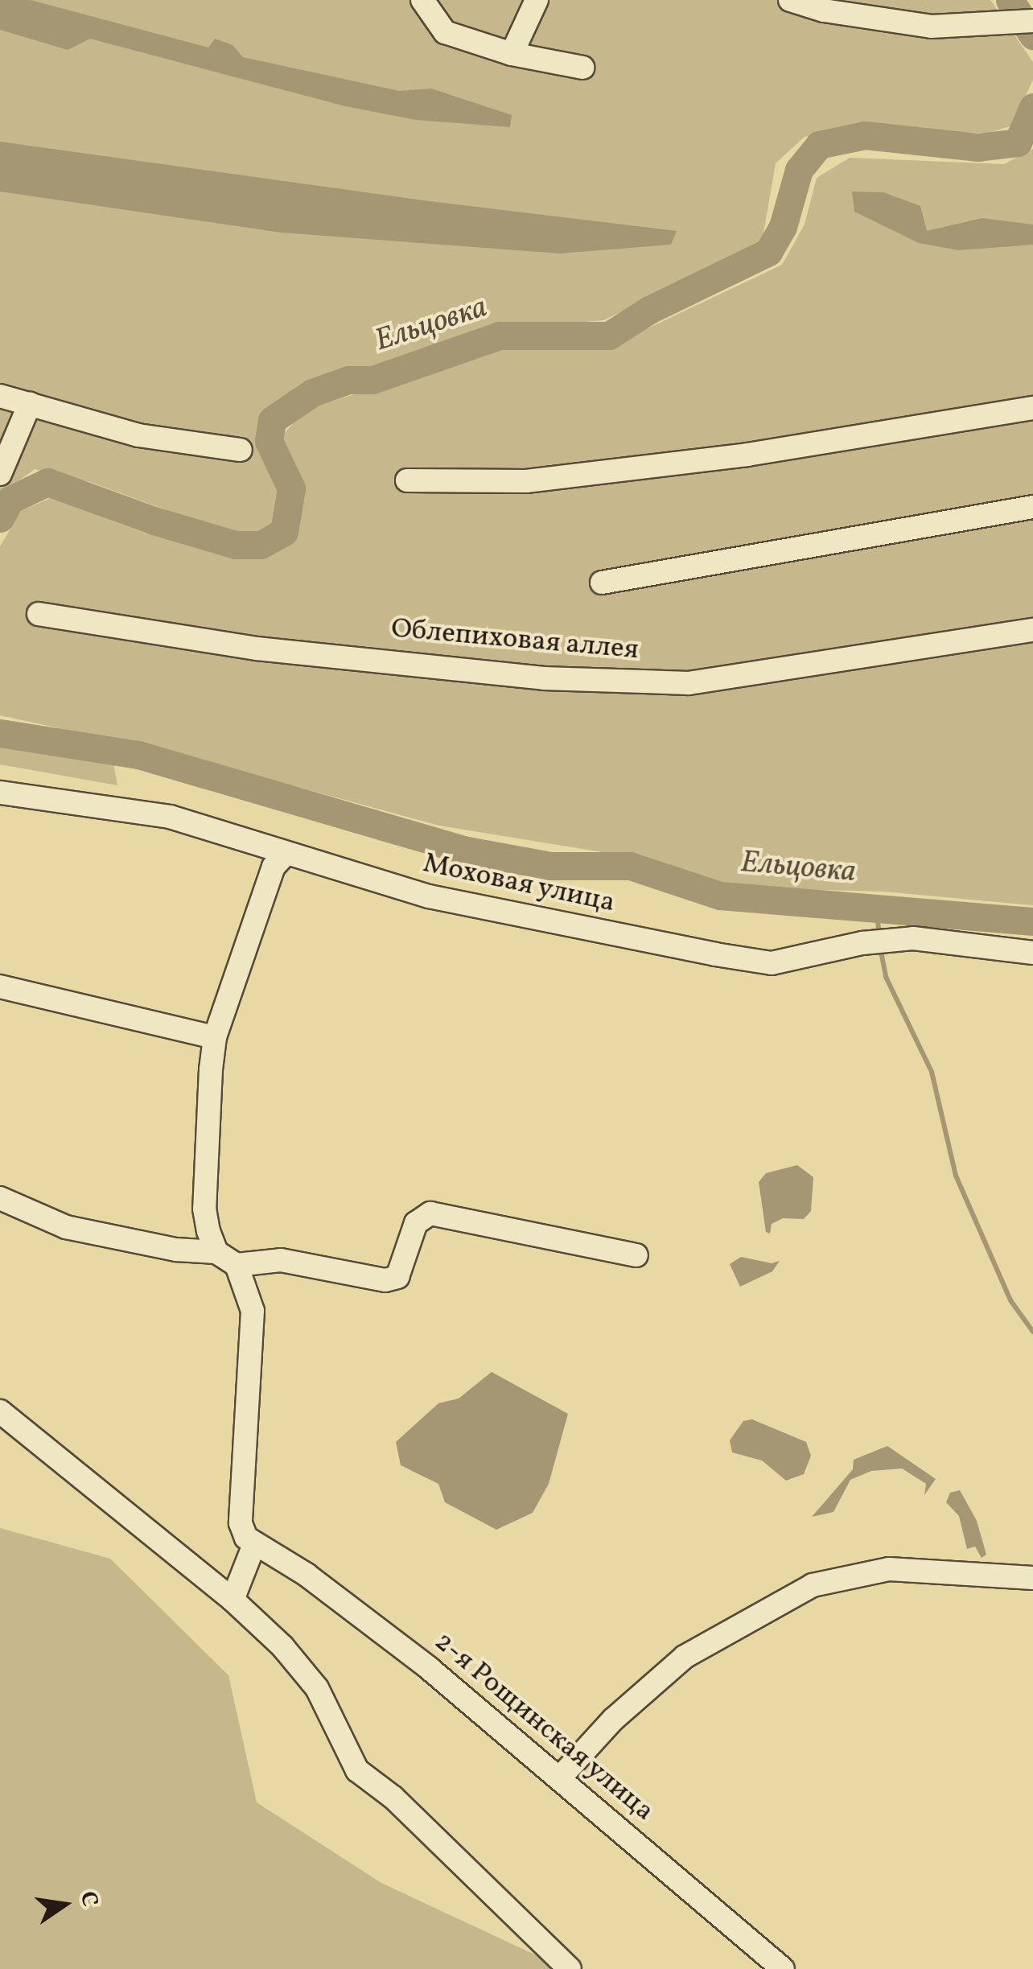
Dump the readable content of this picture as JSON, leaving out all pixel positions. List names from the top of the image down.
{
  "streets": {
    "street": ["Облепиховая аллея", "Моховая улица", "2-я Рощинская улица"]
  },
  "water": ["Ельцовка"],
  "north": "right"
}
